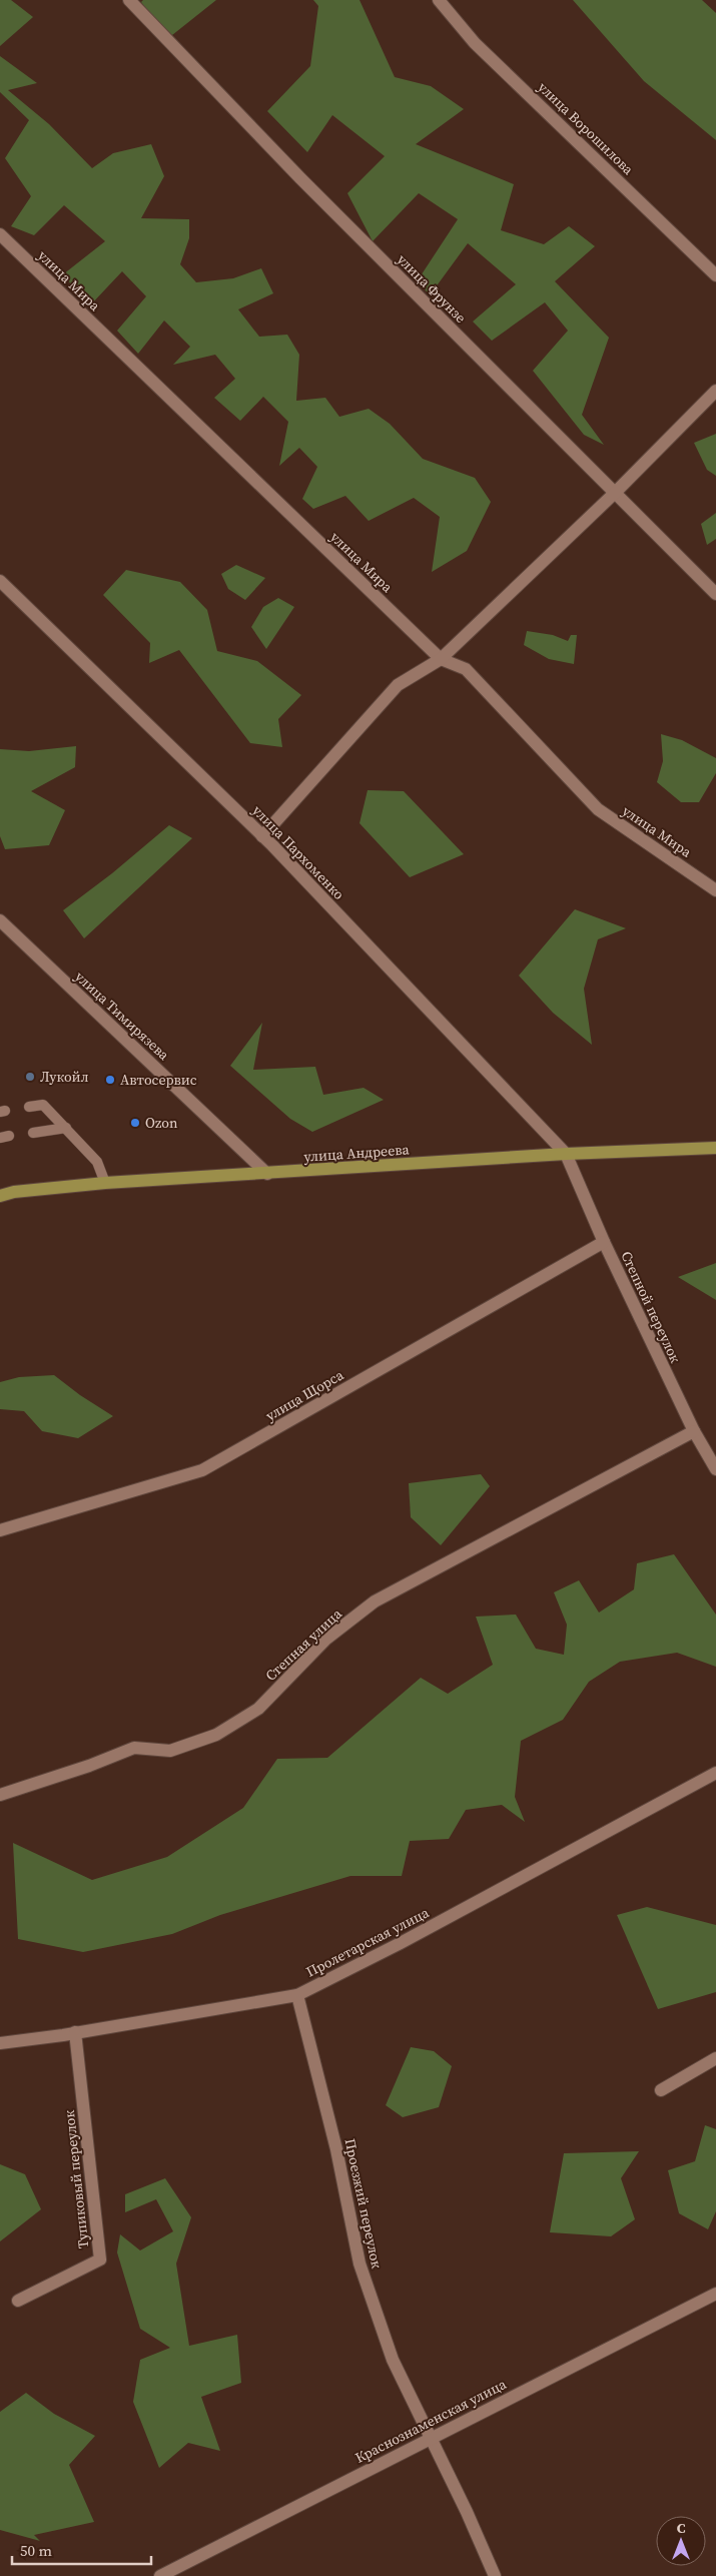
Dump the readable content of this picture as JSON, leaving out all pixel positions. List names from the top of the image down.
{
  "streets": {
    "main road": ["улица Андреева"],
    "street": [
      "улица Ворошилова",
      "улица Мира",
      "улица Фрунзе",
      "улица Пархоменко",
      "улица Тимирязева",
      "Степной переулок",
      "улица Щорса",
      "Степная улица",
      "Пролетарская улица",
      "Тупиковый переулок",
      "Проезжий переулок",
      "Краснознаменская улица"
    ]
  },
  "crossings": [
    ["улица Пархоменко", "улица Андреева"],
    ["улица Пархоменко", "Степной переулок"],
    ["улица Тимирязева", "улица Андреева"],
    ["улица Андреева", "Степной переулок"],
    ["Степной переулок", "улица Щорса"],
    ["Степной переулок", "Степная улица"],
    ["Пролетарская улица", "Тупиковый переулок"],
    ["Пролетарская улица", "Проезжий переулок"],
    ["Проезжий переулок", "Краснознаменская улица"]
  ],
  "places": ["Лукойл", "Автосервис", "Ozon"],
  "scale_bar": "50 m",
  "north": "top"
}
